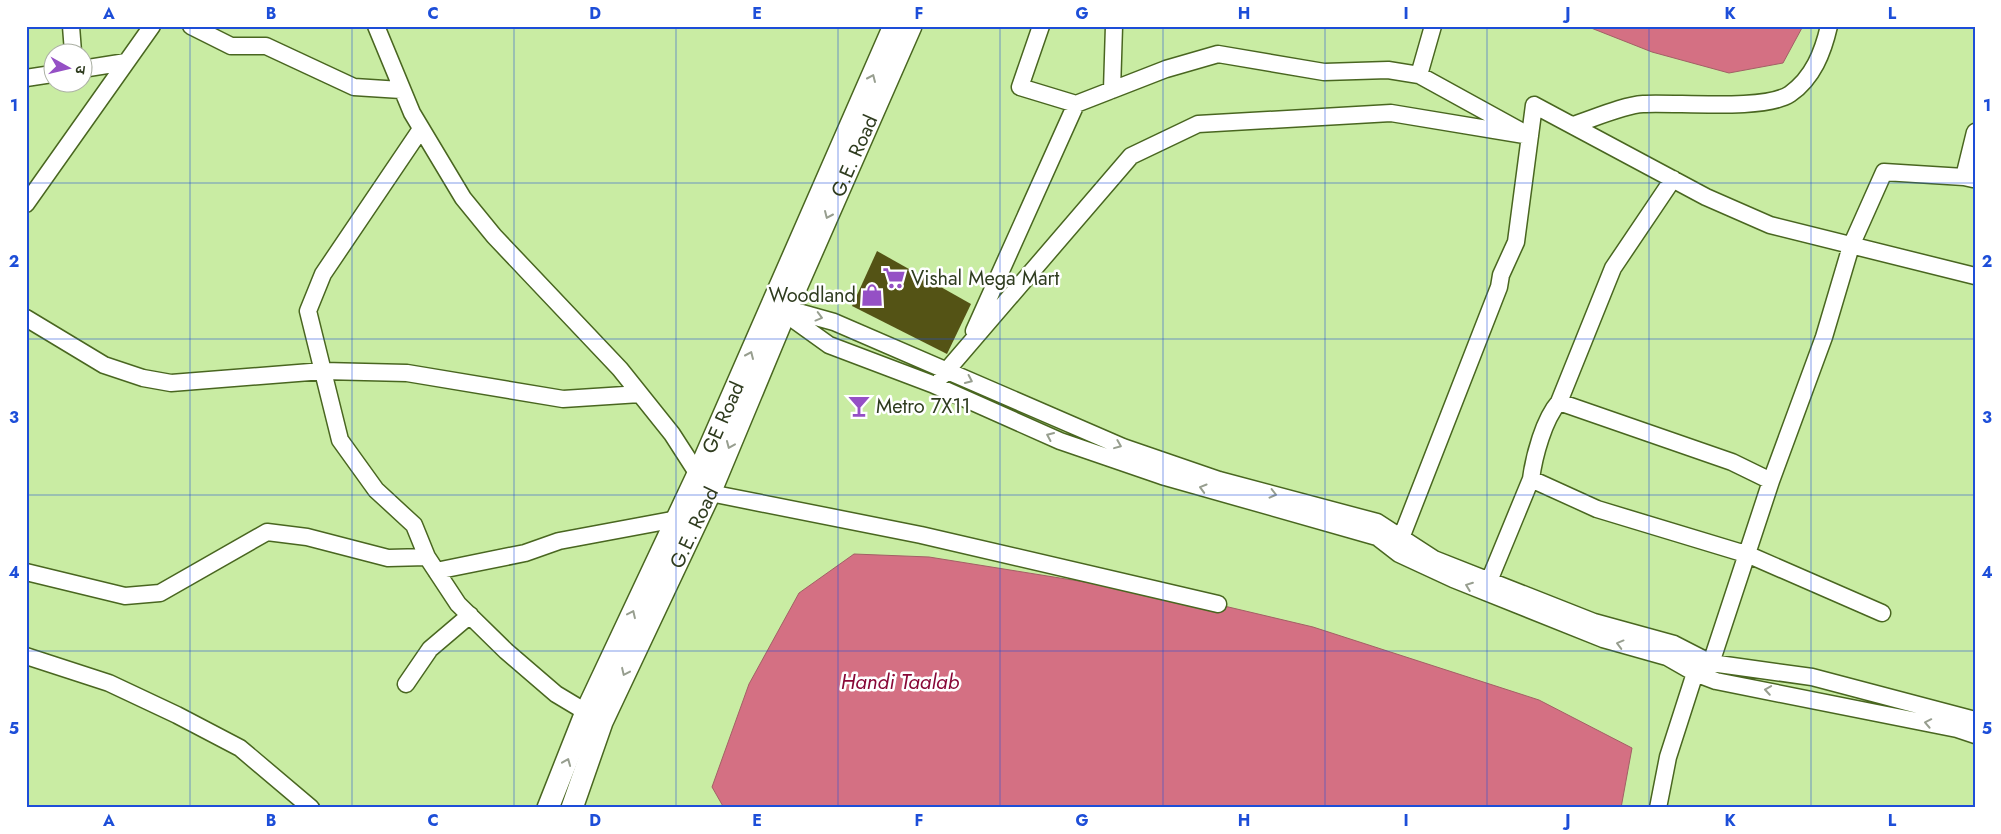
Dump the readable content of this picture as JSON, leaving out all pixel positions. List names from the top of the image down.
{
  "streets": {
    "main road": ["G.E. Road", "GE Road"]
  },
  "crossings": [
    ["G.E. Road", "GE Road"]
  ],
  "one_way": ["G.E. Road", "GE Road"],
  "water": ["Handi Taalab"],
  "places": {
    "supermarket": ["Vishal Mega Mart"],
    "shop": ["Woodland"],
    "bar": ["Metro 7X11"]
  },
  "north": "right",
  "grid": {
    "columns": [
      "A",
      "B",
      "C",
      "D",
      "E",
      "F",
      "G",
      "H",
      "I",
      "J",
      "K",
      "L"
    ],
    "rows": [
      "1",
      "2",
      "3",
      "4",
      "5"
    ]
  }
}
